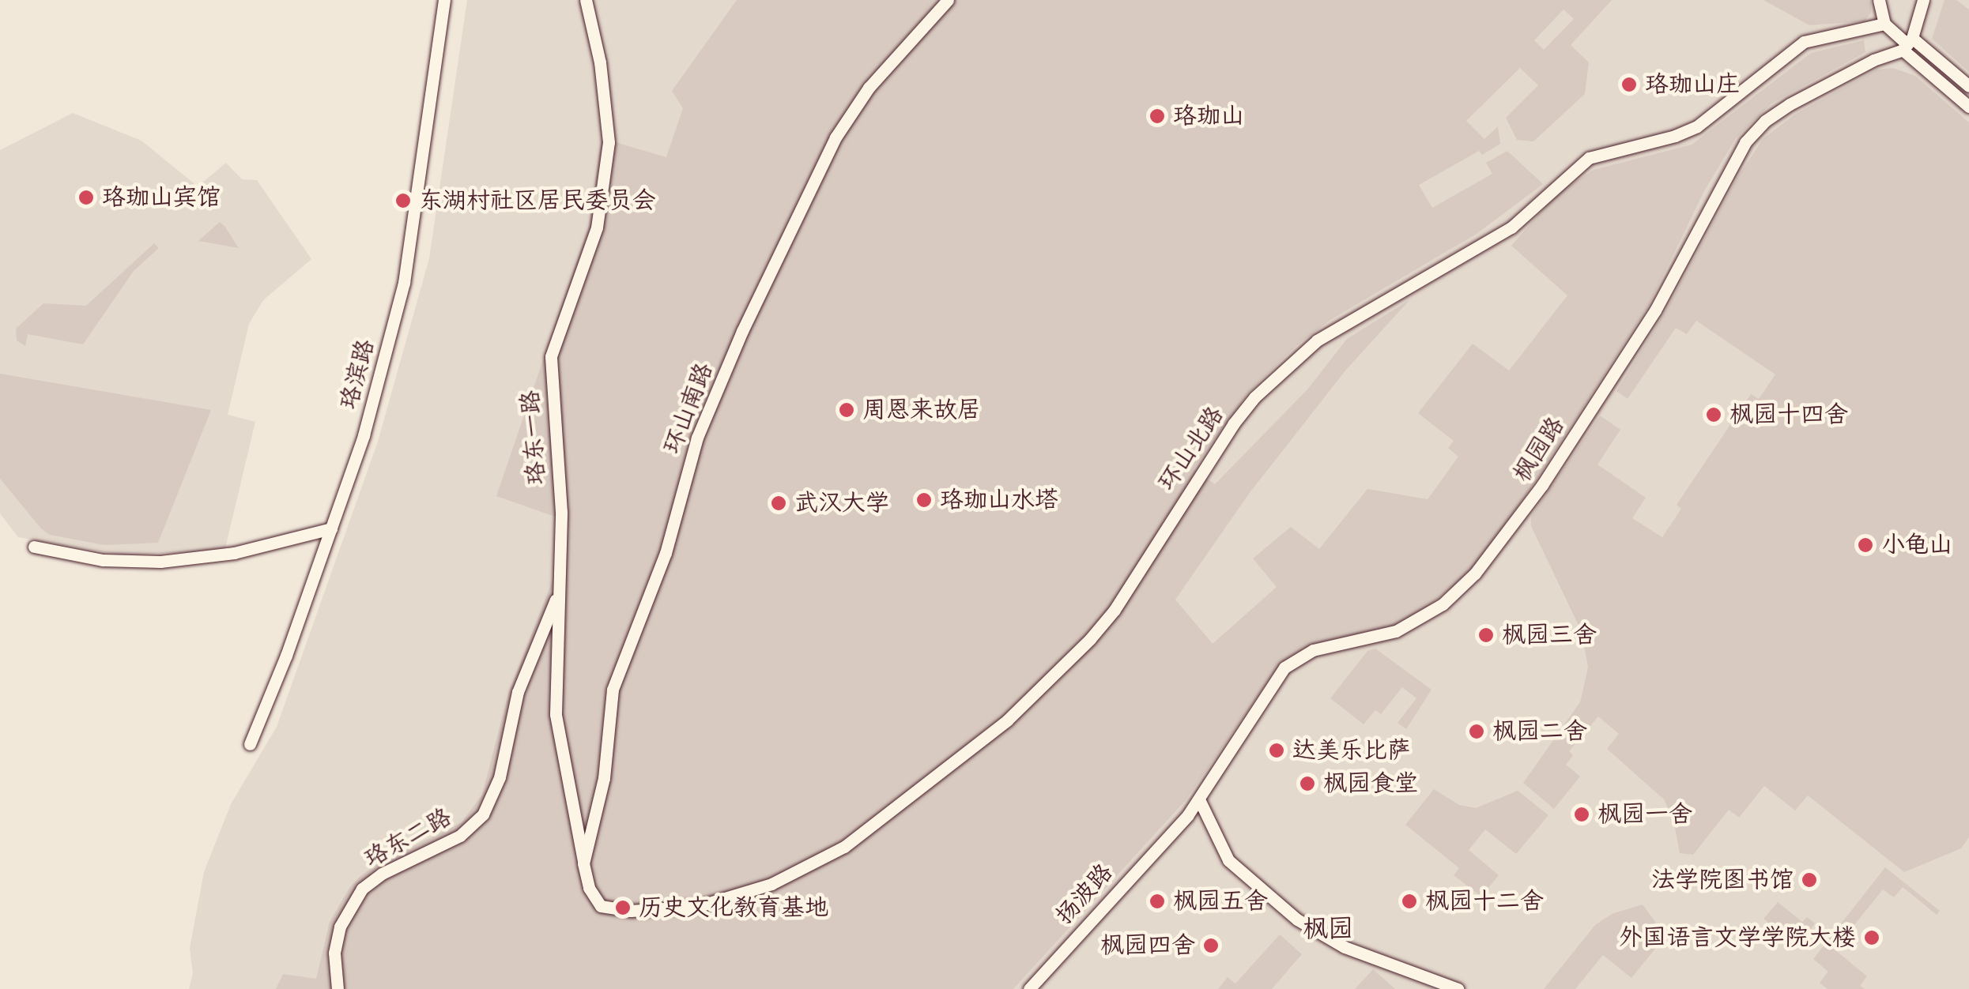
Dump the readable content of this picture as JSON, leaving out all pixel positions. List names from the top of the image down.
{
  "streets": {
    "street": [
      "珞滨路",
      "环山南路",
      "珞东一路",
      "环山北路",
      "枫园路",
      "珞东二路",
      "扬波路"
    ]
  },
  "crossings": [
    ["环山南路", "珞东一路"],
    ["珞东一路", "环山北路"],
    ["珞东一路", "珞东二路"],
    ["枫园路", "扬波路"]
  ],
  "districts": ["枫园"],
  "places": [
    "珞珈山庄",
    "珞珈山",
    "珞珈山宾馆",
    "东湖村社区居民委员会",
    "周恩来故居",
    "枫园十四舍",
    "珞珈山水塔",
    "武汉大学",
    "小龟山",
    "枫园三舍",
    "枫园二舍",
    "达美乐比萨",
    "枫园食堂",
    "枫园一舍",
    "法学院图书馆",
    "枫园五舍",
    "枫园十二舍",
    "历史文化教育基地",
    "外国语言文学学院大楼",
    "枫园四舍"
  ]
}
